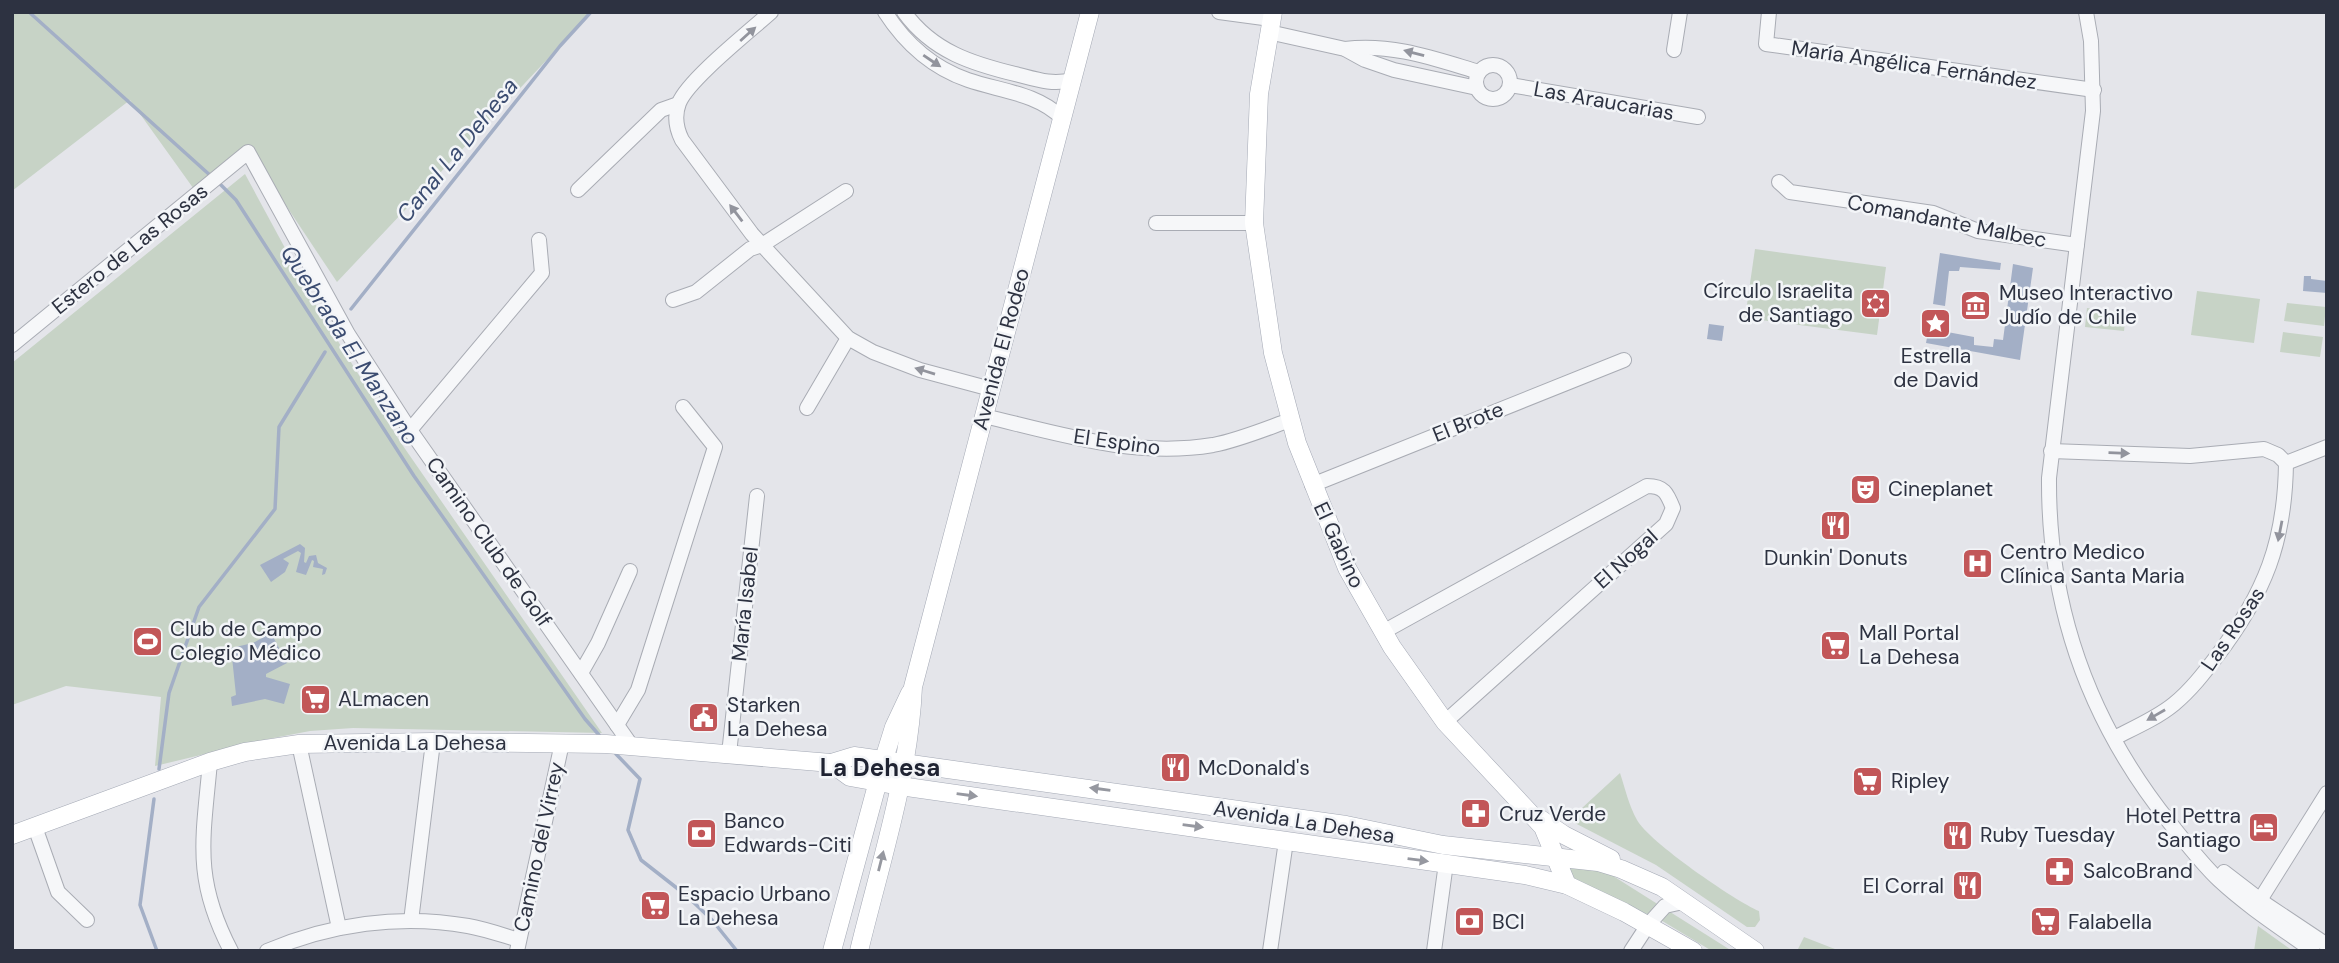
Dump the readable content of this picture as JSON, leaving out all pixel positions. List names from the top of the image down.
{
  "streets": {
    "main road": ["Avenida El Rodeo", "El Gabino", "Avenida La Dehesa"],
    "street": [
      "María Angélica Fernández",
      "Las Araucarias",
      "Comandante Malbec",
      "Estero de Las Rosas",
      "El Brote",
      "El Espino",
      "Camino Club de Golf",
      "El Nogal",
      "María Isabel",
      "Las Rosas",
      "Camino del Virrey"
    ]
  },
  "crossings": [
    ["María Angélica Fernández", "Comandante Malbec"],
    ["Las Araucarias", "El Gabino"],
    ["Comandante Malbec", "Las Rosas"],
    ["Estero de Las Rosas", "Camino Club de Golf"],
    ["Avenida El Rodeo", "El Espino"],
    ["Avenida El Rodeo", "Avenida La Dehesa"],
    ["El Brote", "El Gabino"],
    ["El Espino", "El Gabino"],
    ["Camino Club de Golf", "Avenida La Dehesa"],
    ["El Gabino", "El Nogal"],
    ["El Gabino", "Avenida La Dehesa"],
    ["María Isabel", "Avenida La Dehesa"],
    ["Avenida La Dehesa", "Camino del Virrey"]
  ],
  "one_way": ["Las Rosas"],
  "districts": ["La Dehesa"],
  "water": ["Canal La Dehesa", "Quebrada El Manzano"],
  "places": {
    "synagogue": ["Círculo Israelita de Santiago"],
    "museum": ["Museo Interactivo Judío de Chile"],
    "place": ["Estrella de David"],
    "theatre": ["Cineplanet"],
    "restaurant": [
      "Dunkin' Donuts",
      "McDonald's",
      "Ruby Tuesday",
      "El Corral"
    ],
    "hospital": ["Centro Medico Clínica Santa Maria"],
    "sports": ["Club de Campo Colegio Médico"],
    "supermarket": [
      "Mall Portal La Dehesa",
      "ALmacen",
      "Ripley",
      "Espacio Urbano La Dehesa",
      "Falabella"
    ],
    "public building": ["Starken La Dehesa"],
    "pharmacy": ["Cruz Verde", "SalcoBrand"],
    "hotel": ["Hotel Pettra Santiago"],
    "bank": ["Banco Edwards-Citi", "BCI"]
  }
}
